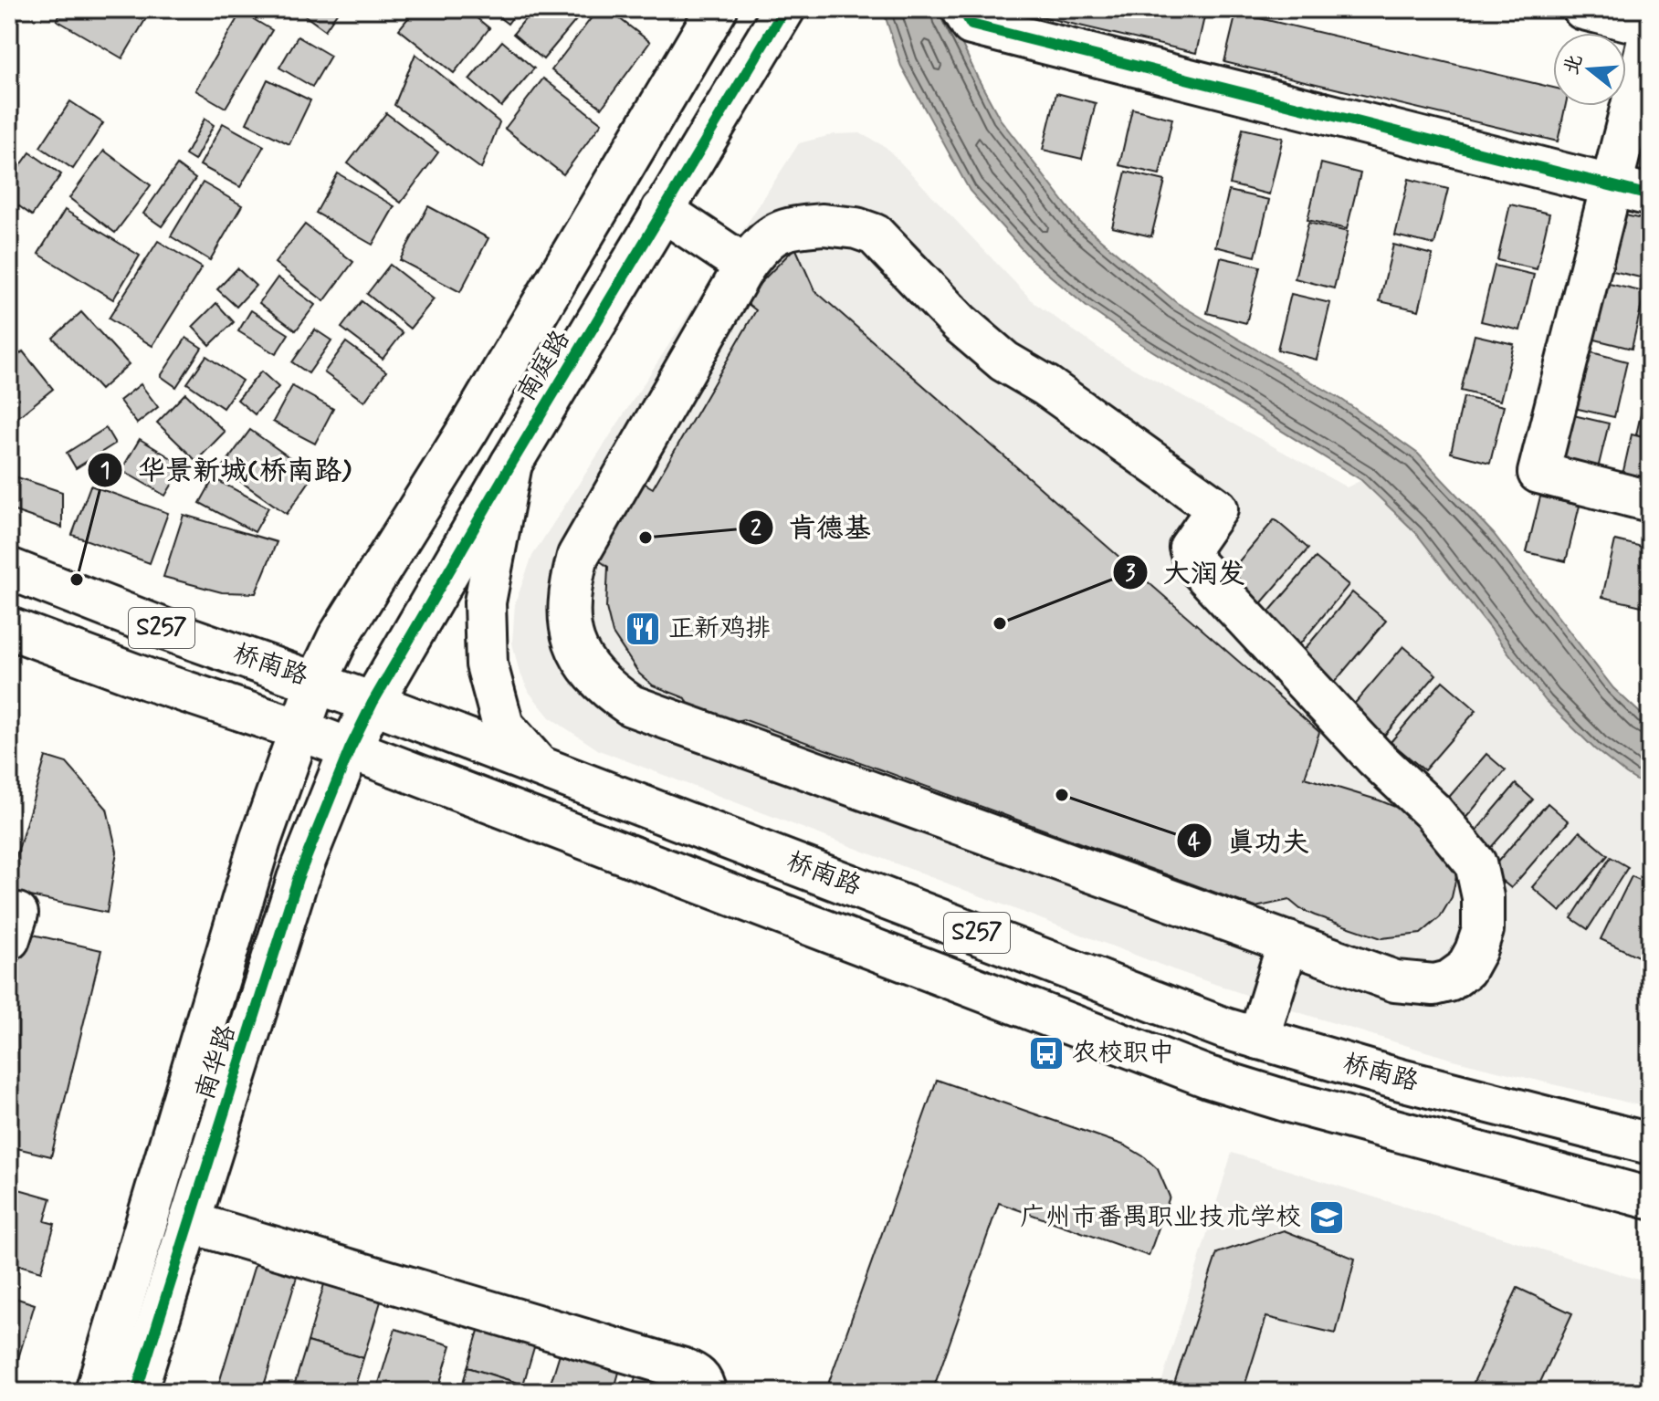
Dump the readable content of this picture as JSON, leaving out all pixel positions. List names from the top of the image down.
{
  "streets": {
    "street": [
      "南庭路",
      "S257",
      "桥南路",
      "南华路"
    ]
  },
  "crossings": [
    ["南庭路", "桥南路"],
    ["南庭路", "南华路"],
    ["桥南路", "南华路"]
  ],
  "places": {
    "other": [
      "肯德基",
      "华景新城(桥南路)",
      "大润发",
      "真功夫"
    ],
    "restaurant": ["正新鸡排"],
    "bus stop": ["农校职中"],
    "school or university": ["广州市番禺职业技术学校"]
  },
  "north": "left"
}
